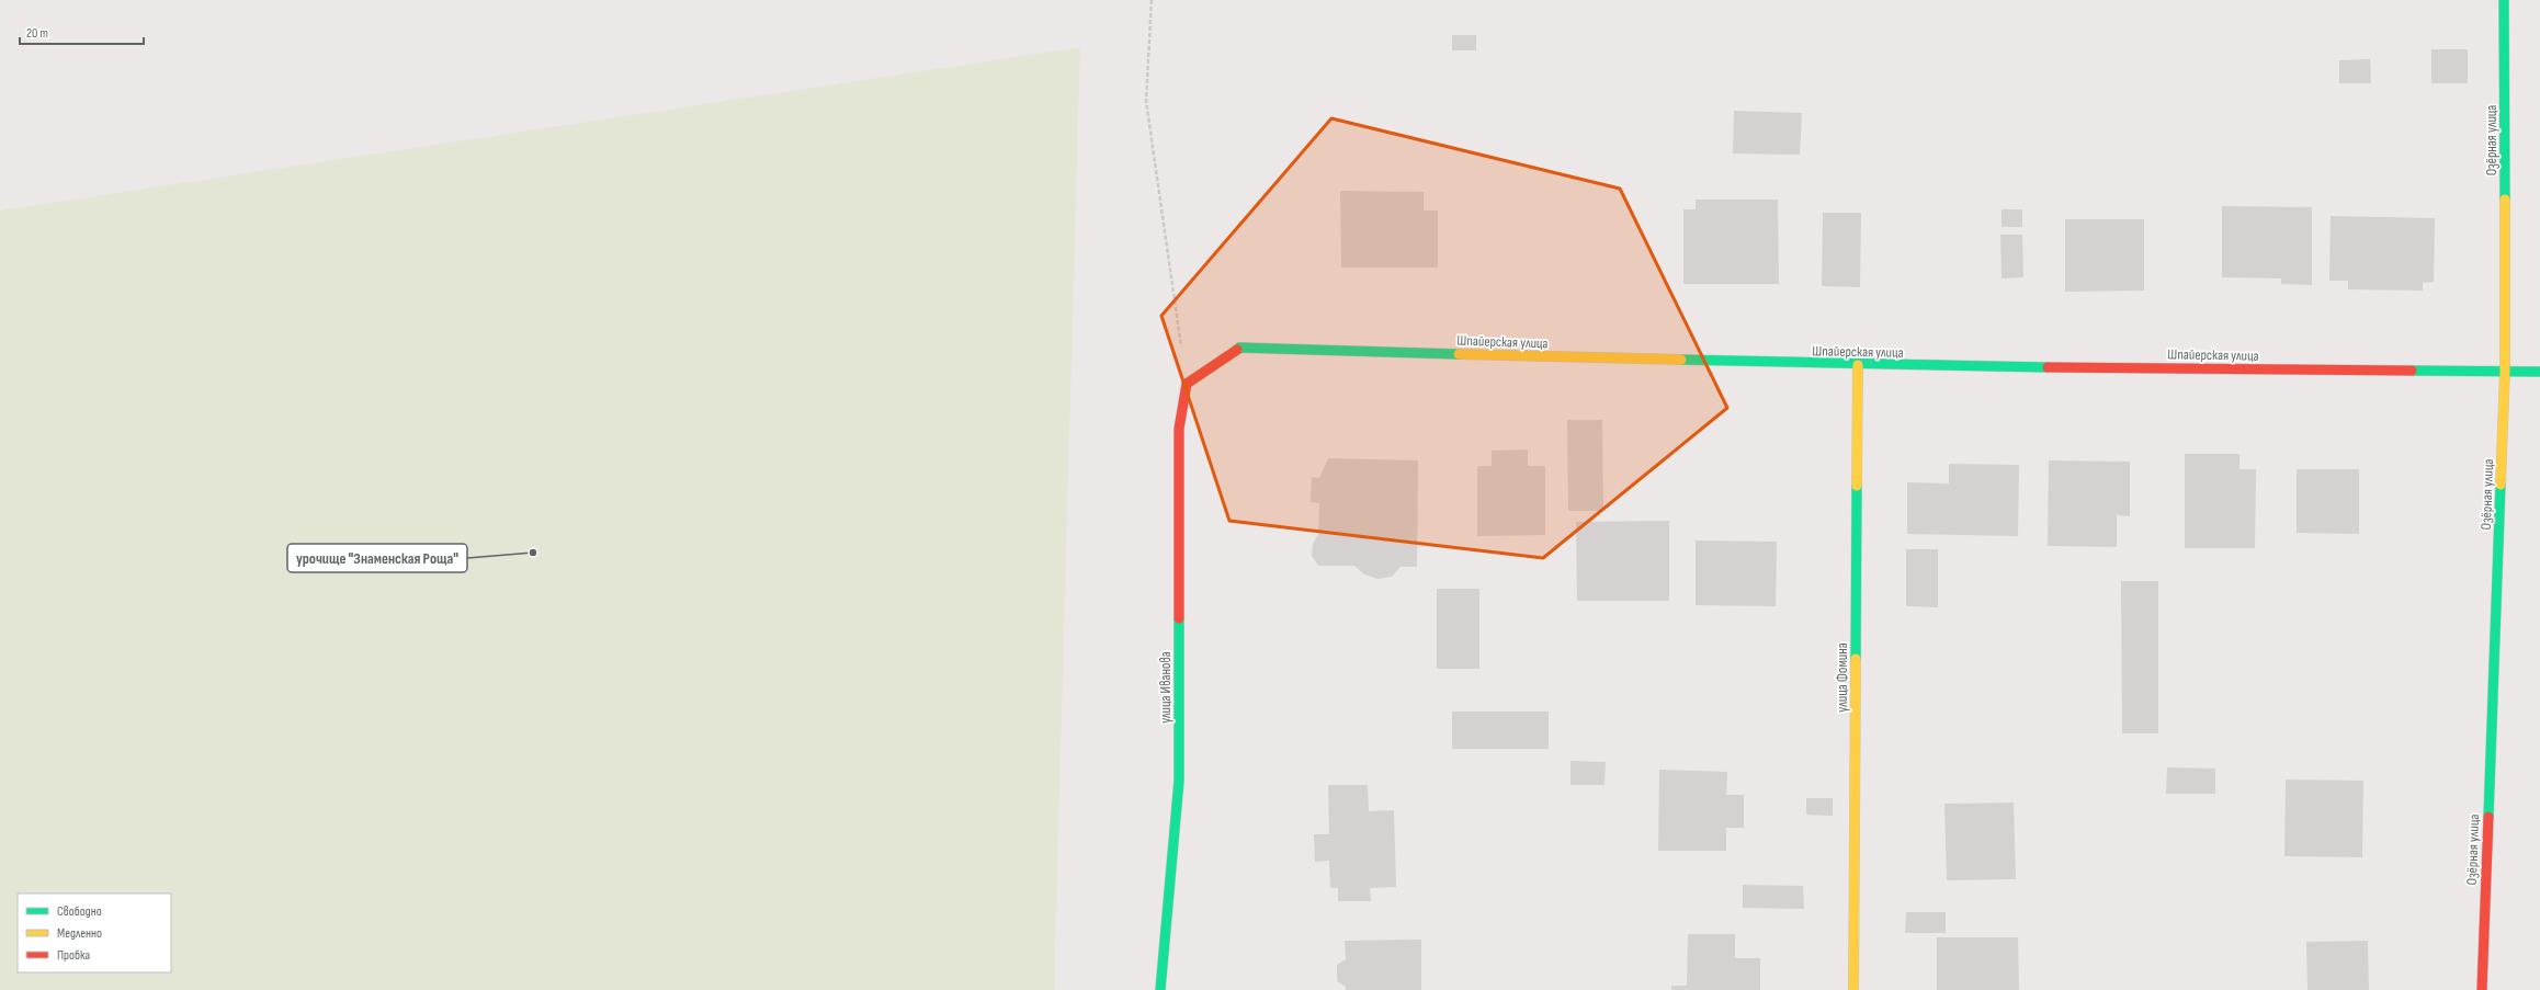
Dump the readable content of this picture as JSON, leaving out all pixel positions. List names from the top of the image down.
{
  "streets": {
    "street": [
      "Озёрная улица",
      "Шпайерская улица",
      "улица Фомина",
      "улица Иванова"
    ]
  },
  "crossings": [
    ["Озёрная улица", "Шпайерская улица"],
    ["Шпайерская улица", "улица Фомина"],
    ["Шпайерская улица", "улица Иванова"]
  ],
  "places": ["урочище \"Знаменская Роща\""],
  "legend": ["Свободно", "Медленно", "Пробка"],
  "scale_bar": "20 m"
}
